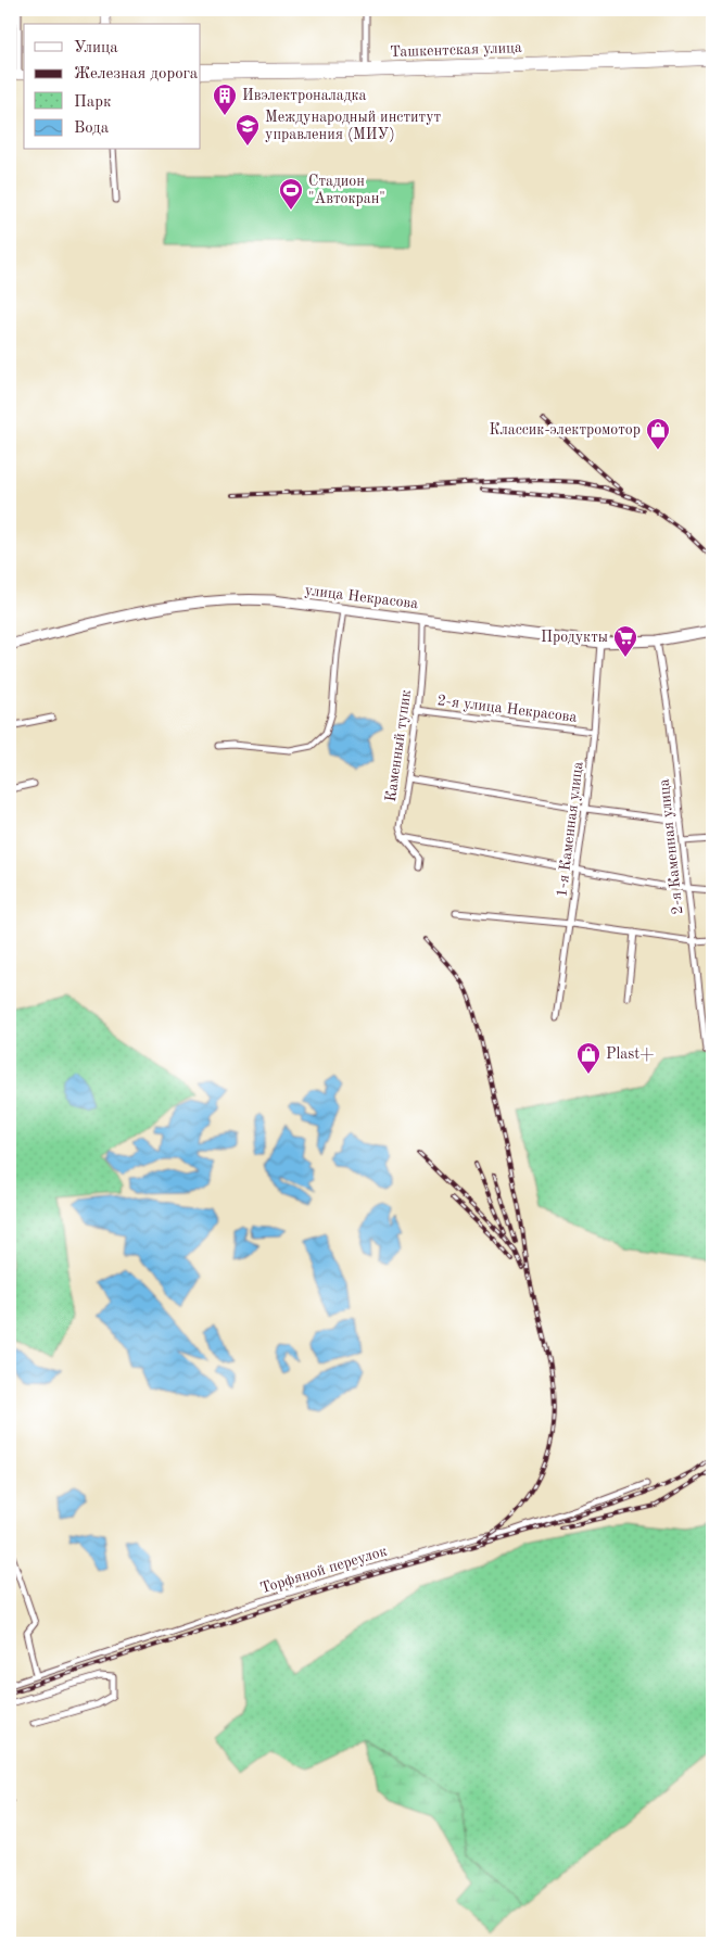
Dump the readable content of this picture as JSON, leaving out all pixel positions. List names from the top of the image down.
{
  "streets": {
    "main road": ["Ташкентская улица", "улица Некрасова"],
    "street": [
      "2-я улица Некрасова",
      "Каменный тупик",
      "1-я Каменная улица",
      "2-я Каменная улица",
      "Торфяной переулок"
    ]
  },
  "crossings": [
    ["улица Некрасова", "Каменный тупик"],
    ["улица Некрасова", "1-я Каменная улица"],
    ["улица Некрасова", "2-я Каменная улица"],
    ["2-я улица Некрасова", "Каменный тупик"],
    ["2-я улица Некрасова", "1-я Каменная улица"]
  ],
  "places": {
    "building": ["Ивэлектроналадка"],
    "school or university": ["Международный институт управления (МИУ)"],
    "sports": ["Стадион \"Автокран\""],
    "shop": ["Классик-электромотор", "Plast+"],
    "supermarket": ["Продукты"]
  },
  "legend": [
    "Улица",
    "Железная дорога",
    "Парк",
    "Вода"
  ]
}
